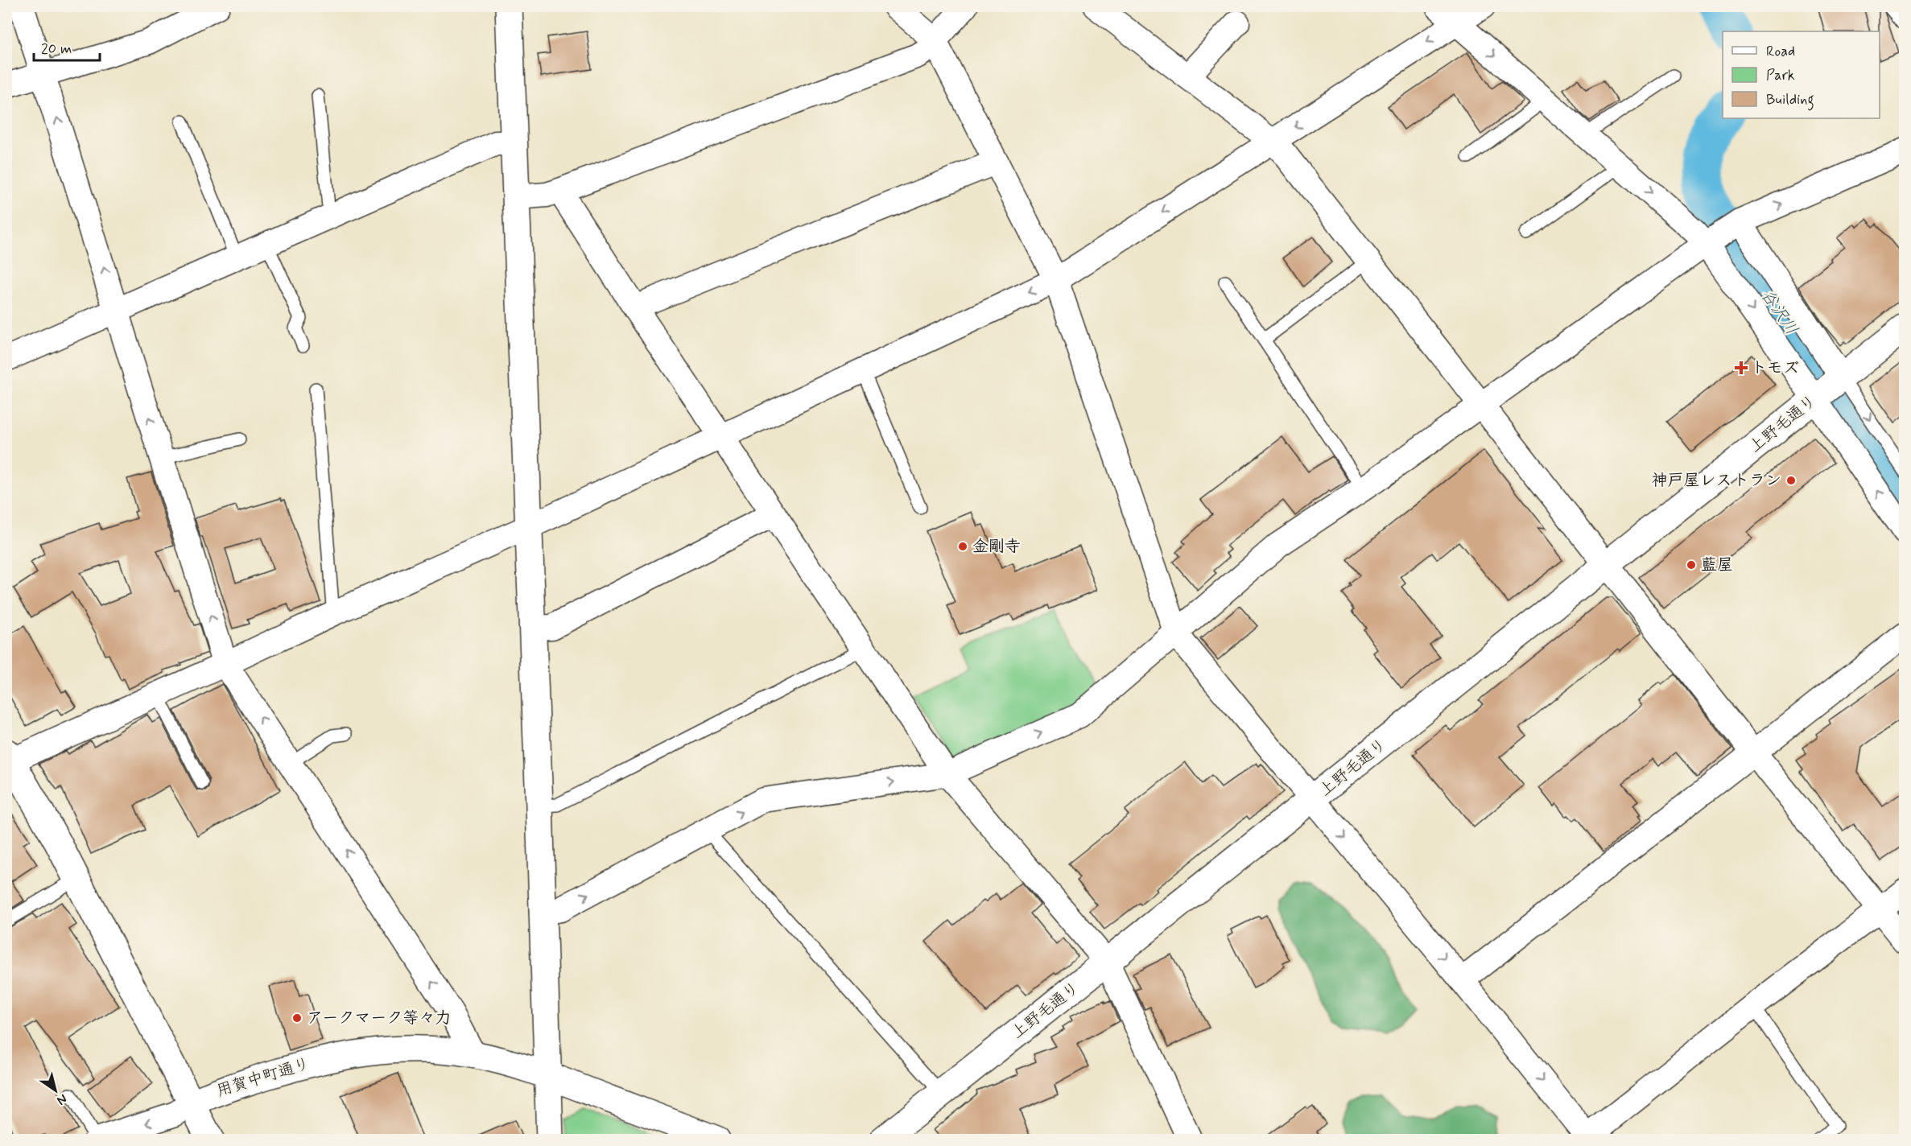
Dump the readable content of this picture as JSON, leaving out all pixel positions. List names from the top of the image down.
{
  "streets": {
    "street": ["上野毛通り", "用賀中町通り"]
  },
  "water": ["谷沢川"],
  "places": {
    "health": ["トモズ"],
    "other": [
      "神戸屋レストラン",
      "金剛寺",
      "藍屋",
      "アークマーク等々力"
    ]
  },
  "legend": ["Road", "Park", "Building"],
  "scale_bar": "20 m",
  "north": "bottom right"
}
